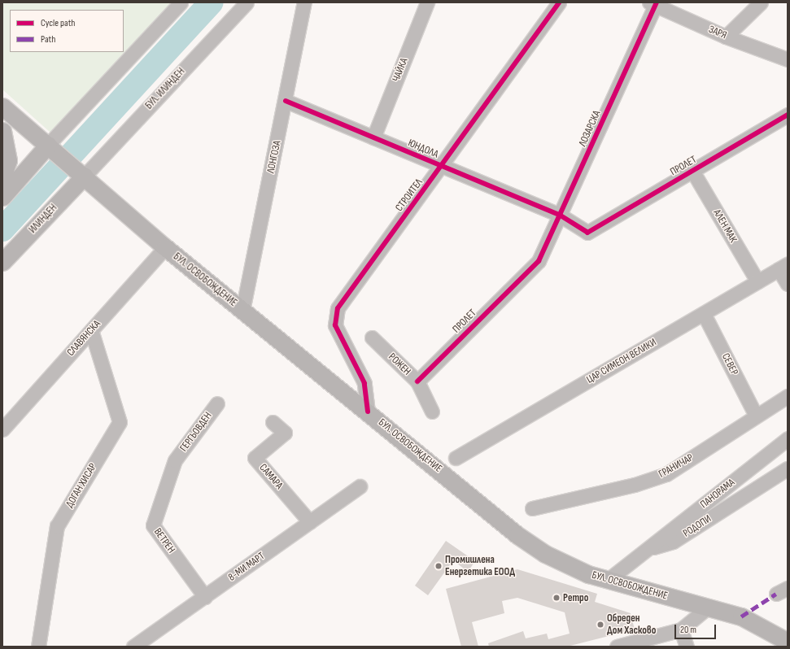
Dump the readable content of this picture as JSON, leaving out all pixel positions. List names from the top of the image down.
{
  "streets": {
    "main road": ["ИЛИНДЕН", "БУЛ. ОСВОБОЖДЕНИЕ"],
    "street": [
      "ЗАРЯ",
      "ЧАЙКА",
      "БУЛ. ИЛИНДЕН",
      "ЛОЗАРСКА",
      "ЮНДОЛА",
      "ЛОНГОЗА",
      "ПРОЛЕТ",
      "СТРОИТЕЛ",
      "АЛЕН МАК",
      "СЛАВЯНСКА",
      "ЦАР СИМЕОН ВЕЛИКИ",
      "РОЖЕН",
      "СЕВЕР",
      "ГЕРГЬОВДЕН",
      "ГРАНИЧАР",
      "САМАРА",
      "ДОГАН ХИСАР",
      "ПАНОРАМА",
      "РОДОПИ",
      "ВЕТРЕН",
      "8-МИ МАРТ"
    ]
  },
  "crossings": [
    ["ЗАРЯ", "ЛОЗАРСКА"],
    ["ЧАЙКА", "ЮНДОЛА"],
    ["БУЛ. ИЛИНДЕН", "ИЛИНДЕН"],
    ["БУЛ. ИЛИНДЕН", "БУЛ. ОСВОБОЖДЕНИЕ"],
    ["ЛОЗАРСКА", "ЮНДОЛА"],
    ["ЛОЗАРСКА", "ПРОЛЕТ"],
    ["ЮНДОЛА", "ЛОНГОЗА"],
    ["ЮНДОЛА", "ПРОЛЕТ"],
    ["ЮНДОЛА", "СТРОИТЕЛ"],
    ["ЛОНГОЗА", "БУЛ. ОСВОБОЖДЕНИЕ"],
    ["ПРОЛЕТ", "АЛЕН МАК"],
    ["ПРОЛЕТ", "РОЖЕН"],
    ["СТРОИТЕЛ", "БУЛ. ОСВОБОЖДЕНИЕ"],
    ["ИЛИНДЕН", "БУЛ. ОСВОБОЖДЕНИЕ"],
    ["АЛЕН МАК", "ЦАР СИМЕОН ВЕЛИКИ"],
    ["БУЛ. ОСВОБОЖДЕНИЕ", "СЛАВЯНСКА"],
    ["БУЛ. ОСВОБОЖДЕНИЕ", "РОДОПИ"],
    ["СЛАВЯНСКА", "ДОГАН ХИСАР"],
    ["ЦАР СИМЕОН ВЕЛИКИ", "СЕВЕР"],
    ["СЕВЕР", "ГРАНИЧАР"],
    ["ГЕРГЬОВДЕН", "ВЕТРЕН"],
    ["САМАРА", "8-МИ МАРТ"],
    ["ПАНОРАМА", "РОДОПИ"],
    ["ВЕТРЕН", "8-МИ МАРТ"]
  ],
  "places": ["Промишлена Енергетика ЕООД", "Ретро", "Обреден Дом Хасково"],
  "legend": ["Cycle path", "Path"],
  "scale_bar": "20 m"
}
